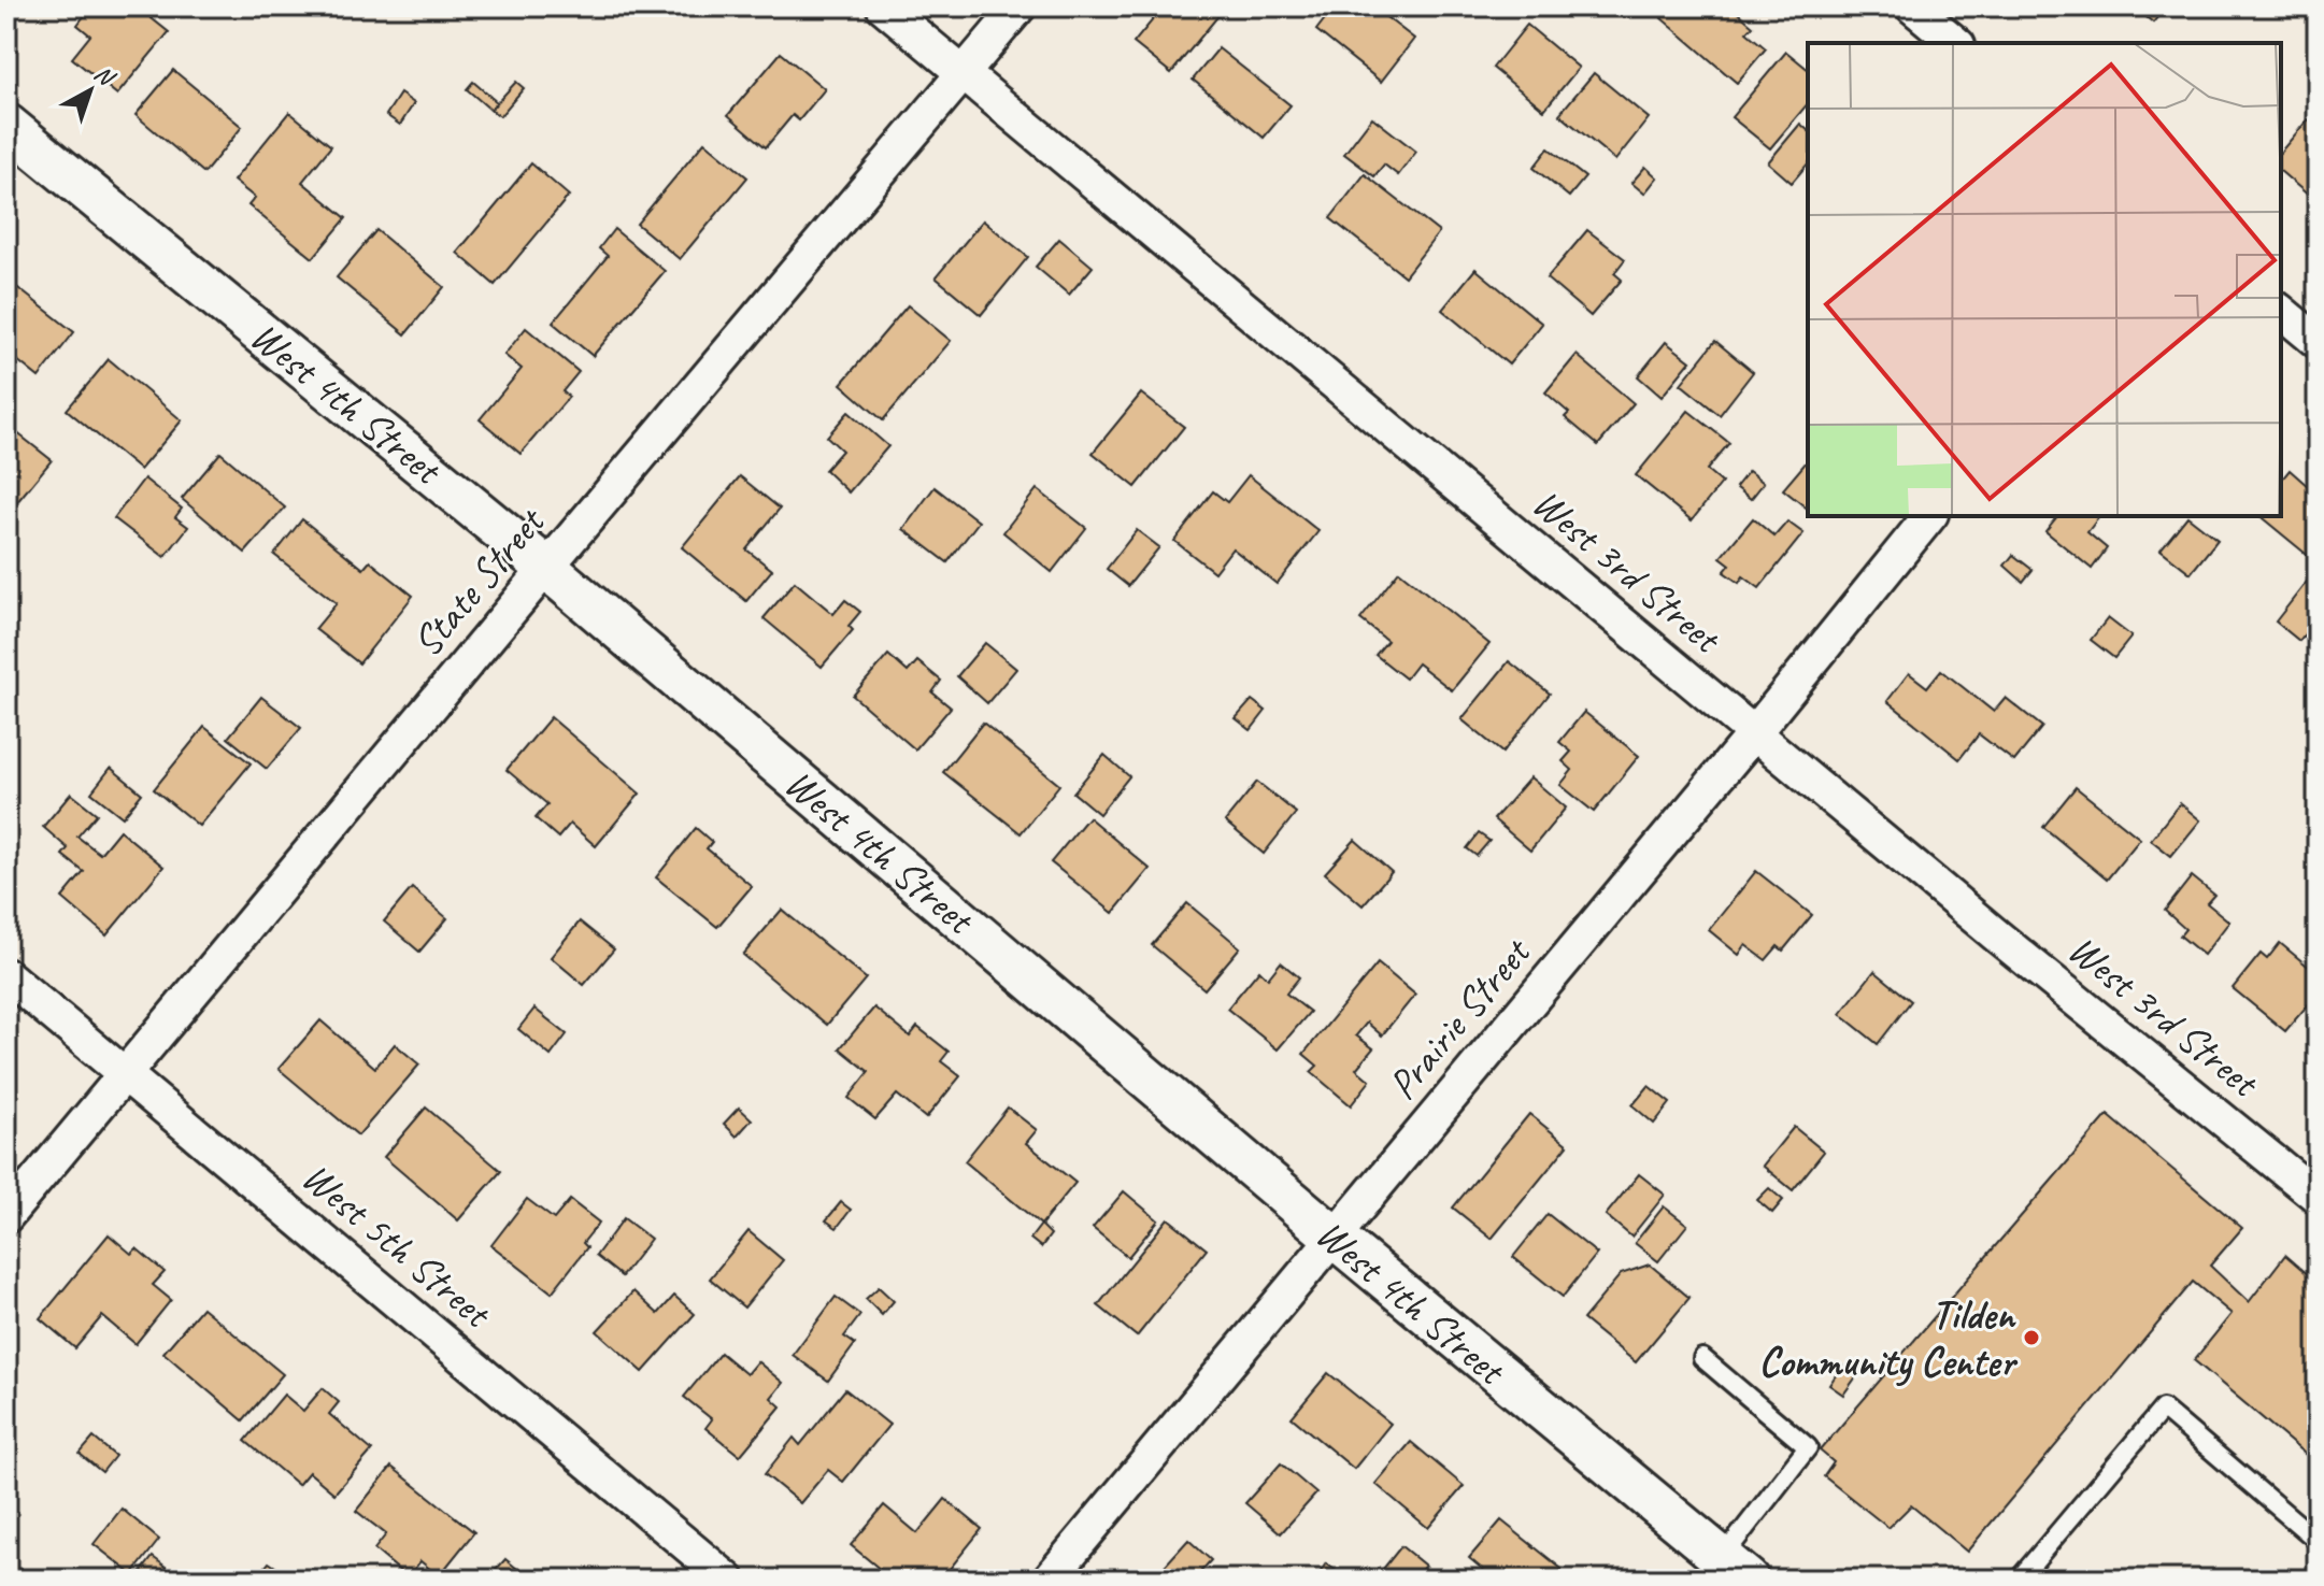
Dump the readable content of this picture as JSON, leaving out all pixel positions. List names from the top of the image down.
{
  "streets": {
    "street": [
      "West 4th Street",
      "West 3rd Street",
      "State Street",
      "Prairie Street",
      "West 5th Street"
    ]
  },
  "crossings": [
    ["West 4th Street", "State Street"],
    ["West 4th Street", "Prairie Street"],
    ["West 3rd Street", "State Street"],
    ["West 3rd Street", "Prairie Street"],
    ["State Street", "West 5th Street"]
  ],
  "places": ["Tilden Community Center"],
  "north": "top right"
}
